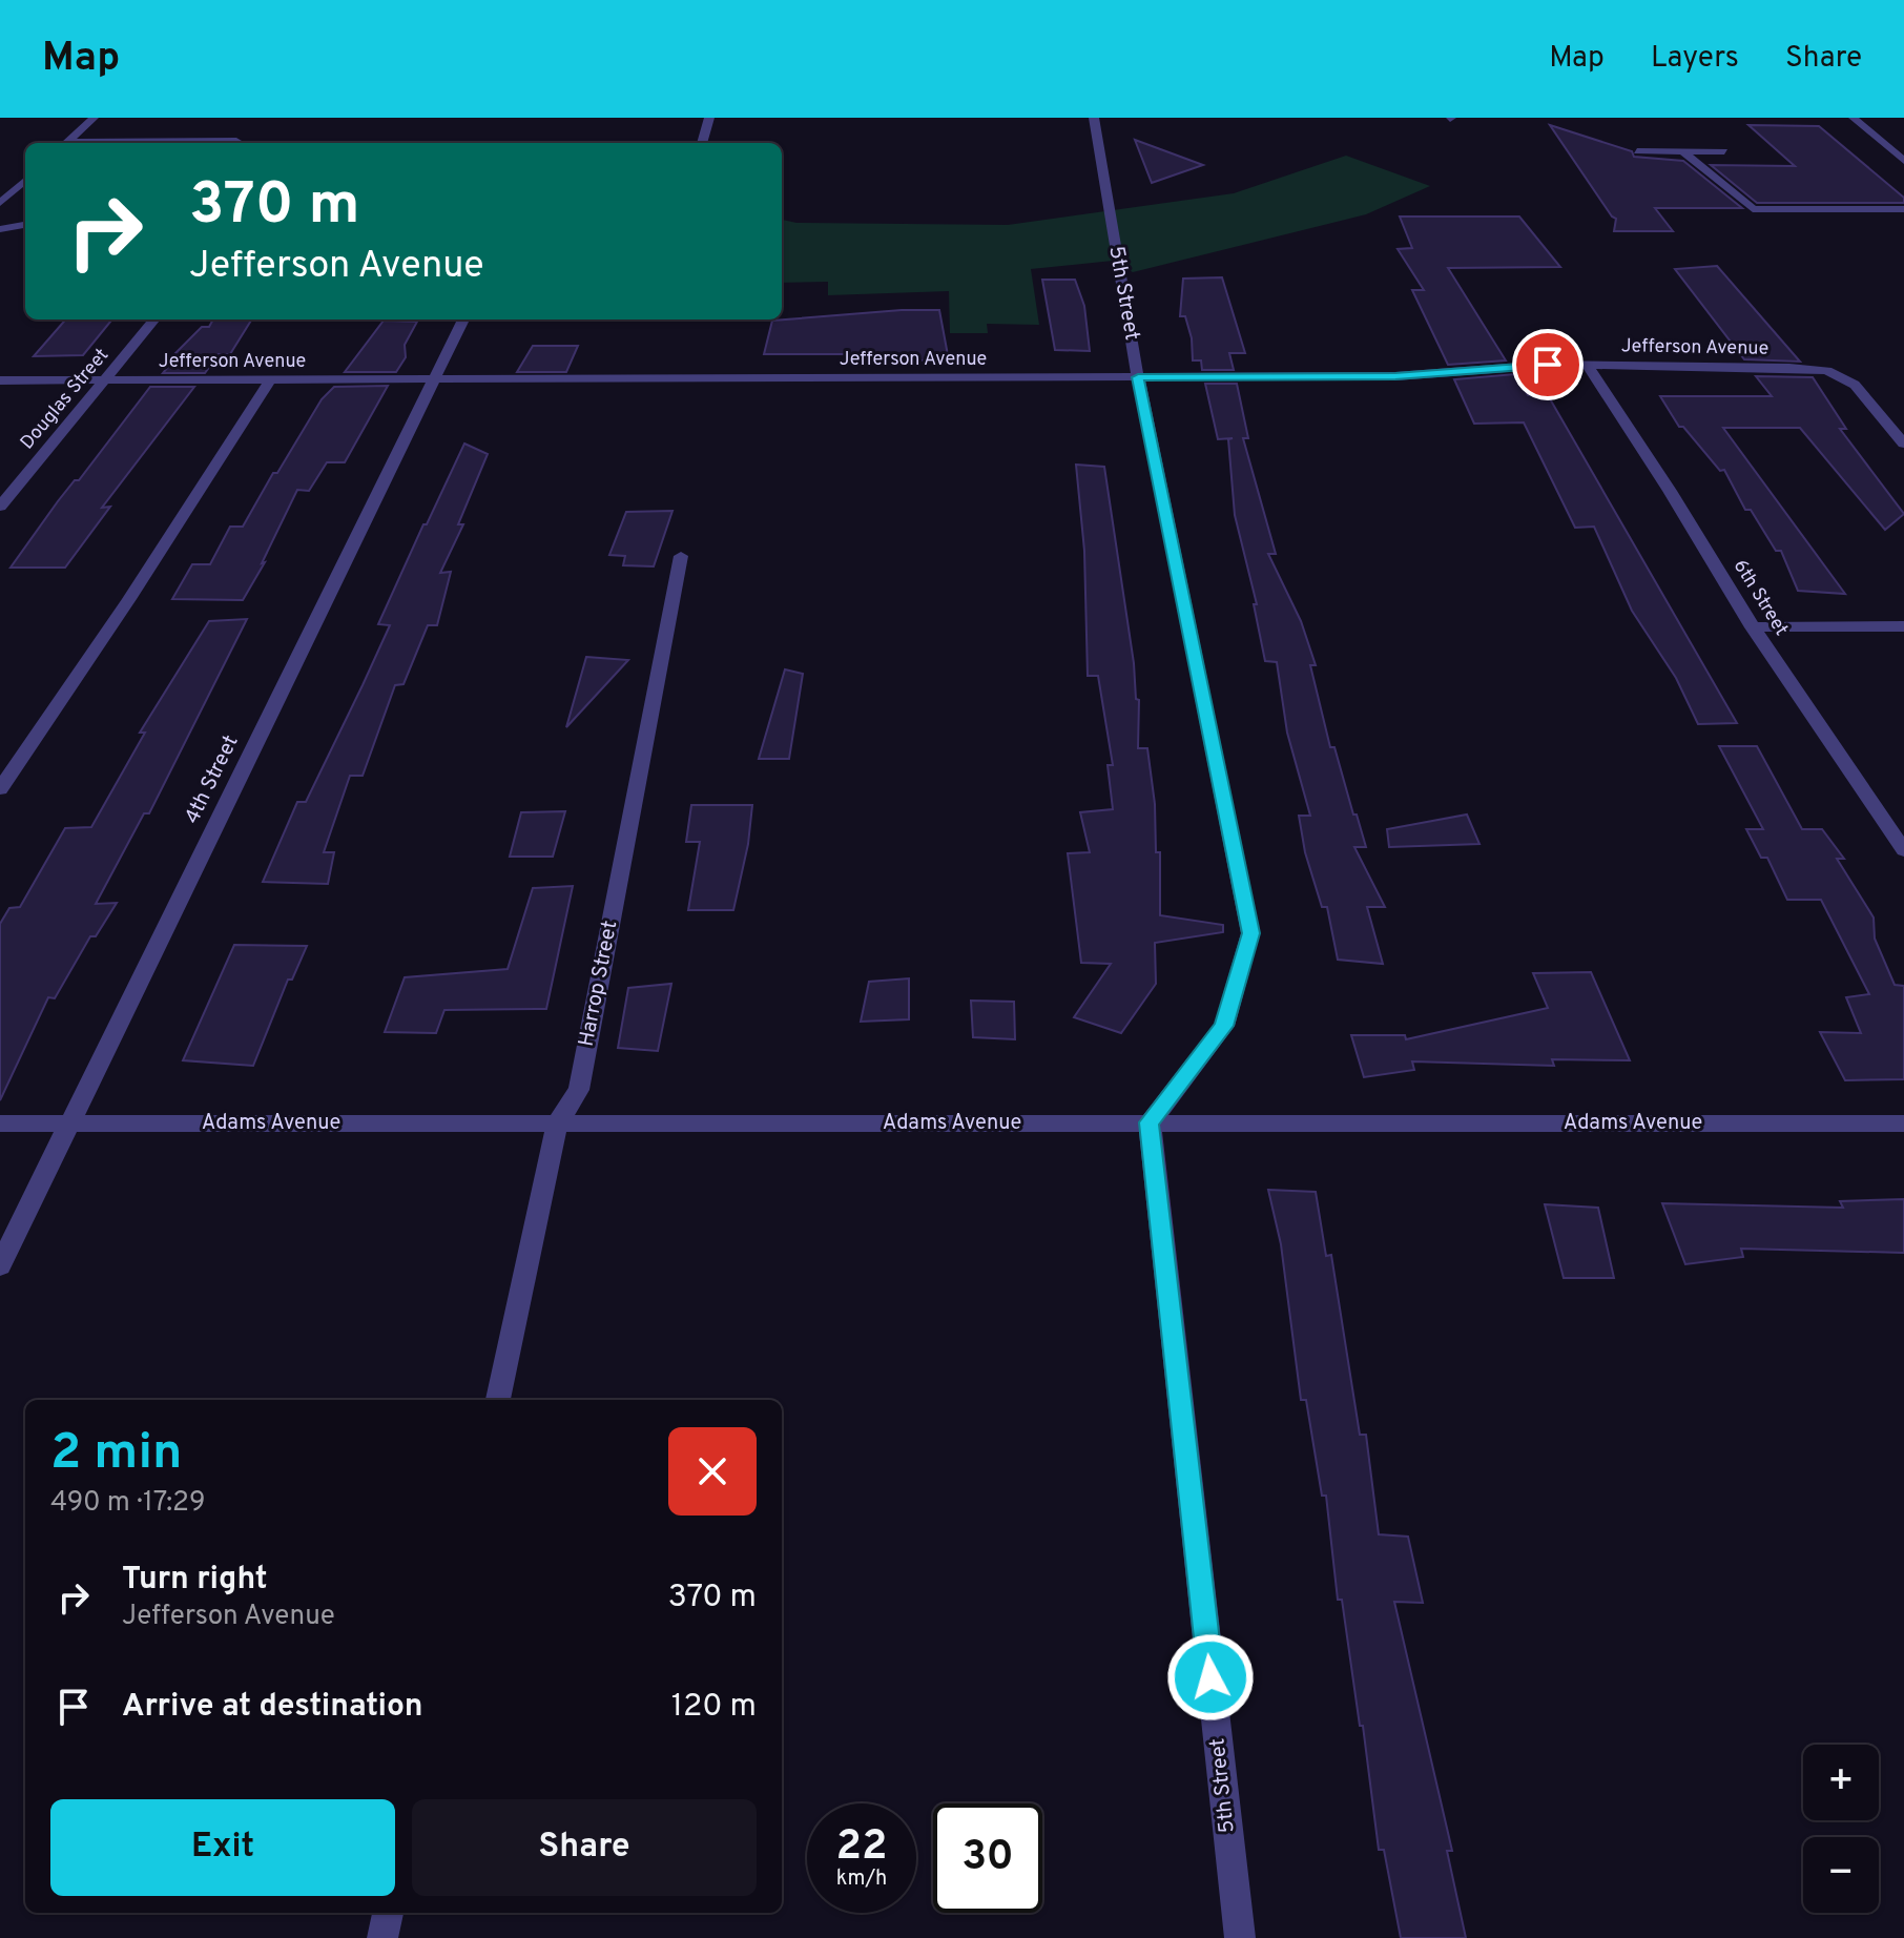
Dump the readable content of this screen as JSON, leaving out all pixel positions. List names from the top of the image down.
{
  "streets": {
    "street": [
      "5th Street",
      "Jefferson Avenue",
      "Douglas Street",
      "6th Street",
      "4th Street",
      "Harrop Street",
      "Adams Avenue"
    ]
  },
  "crossings": [
    ["5th Street", "Jefferson Avenue"],
    ["5th Street", "Adams Avenue"],
    ["Jefferson Avenue", "Douglas Street"],
    ["Jefferson Avenue", "6th Street"],
    ["Jefferson Avenue", "4th Street"],
    ["4th Street", "Adams Avenue"],
    ["Harrop Street", "Adams Avenue"]
  ],
  "page": {
    "header": "Map",
    "nav": ["Map", "Layers", "Share"],
    "turn": ["370 m", "Jefferson Avenue"],
    "heading": ["2 min", "490 m · 17:29"],
    "list": [
      {
        "name": "Turn right",
        "note": "Jefferson Avenue",
        "value": "370 m"
      },
      {
        "name": "Arrive at destination",
        "value": "120 m"
      }
    ],
    "map_buttons": ["+", "−"],
    "buttons": ["Exit", "Share"],
    "speed": "22 km/h",
    "limit": "30"
  }
}
